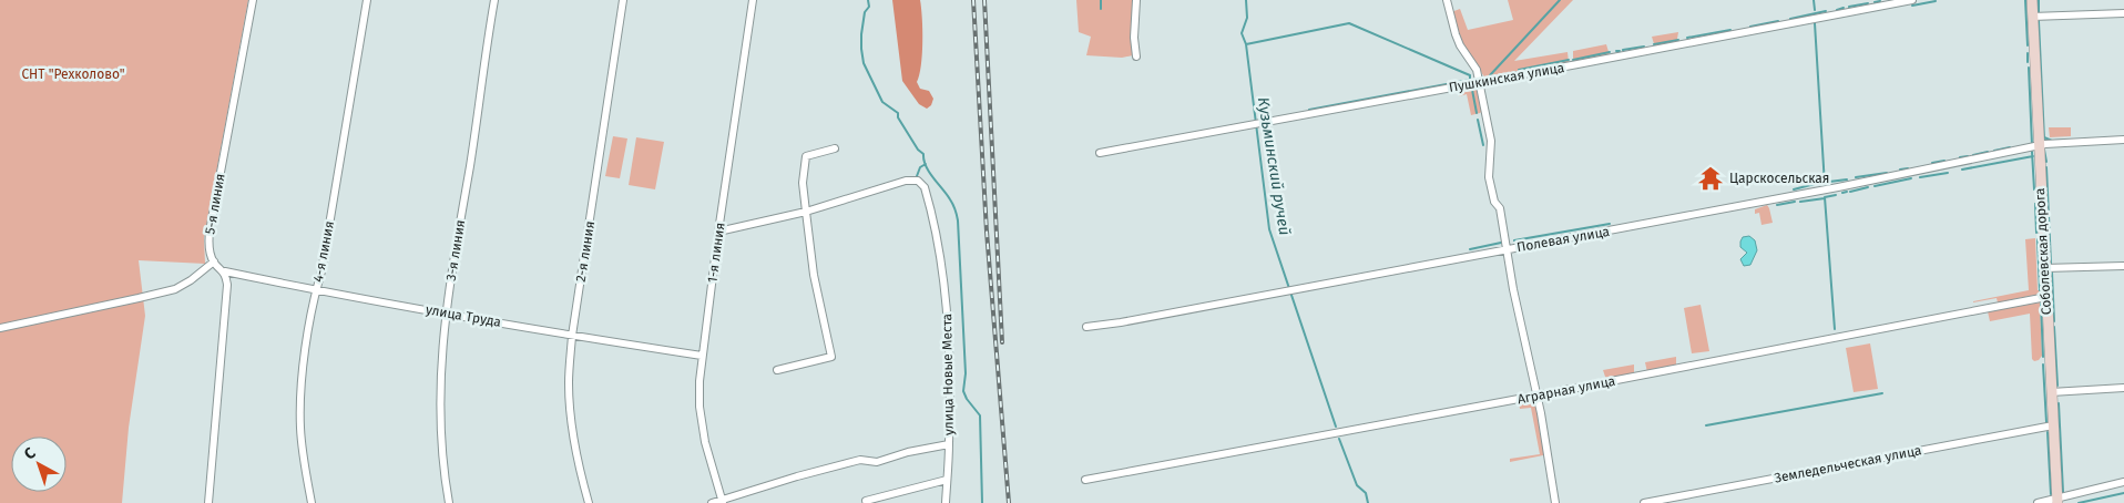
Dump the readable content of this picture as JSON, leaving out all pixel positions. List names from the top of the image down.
{
  "streets": {
    "street": [
      "Пушкинская улица",
      "5-я линия",
      "Полевая улица",
      "3-я линия",
      "4-я линия",
      "2-я линия",
      "Соболевская дорога",
      "1-я линия",
      "улица Труда",
      "улица Новые Места",
      "Аграрная улица",
      "Земледельческая улица"
    ]
  },
  "crossings": [
    ["Полевая улица", "Соболевская дорога"],
    ["3-я линия", "улица Труда"],
    ["4-я линия", "улица Труда"],
    ["2-я линия", "улица Труда"],
    ["Соболевская дорога", "Аграрная улица"],
    ["Соболевская дорога", "Земледельческая улица"],
    ["1-я линия", "улица Труда"]
  ],
  "water": ["Кузьминский ручей"],
  "parks": ["СНТ \"Рехколово\""],
  "places": {
    "temple": ["Царскосельская"]
  },
  "north": "top left"
}
